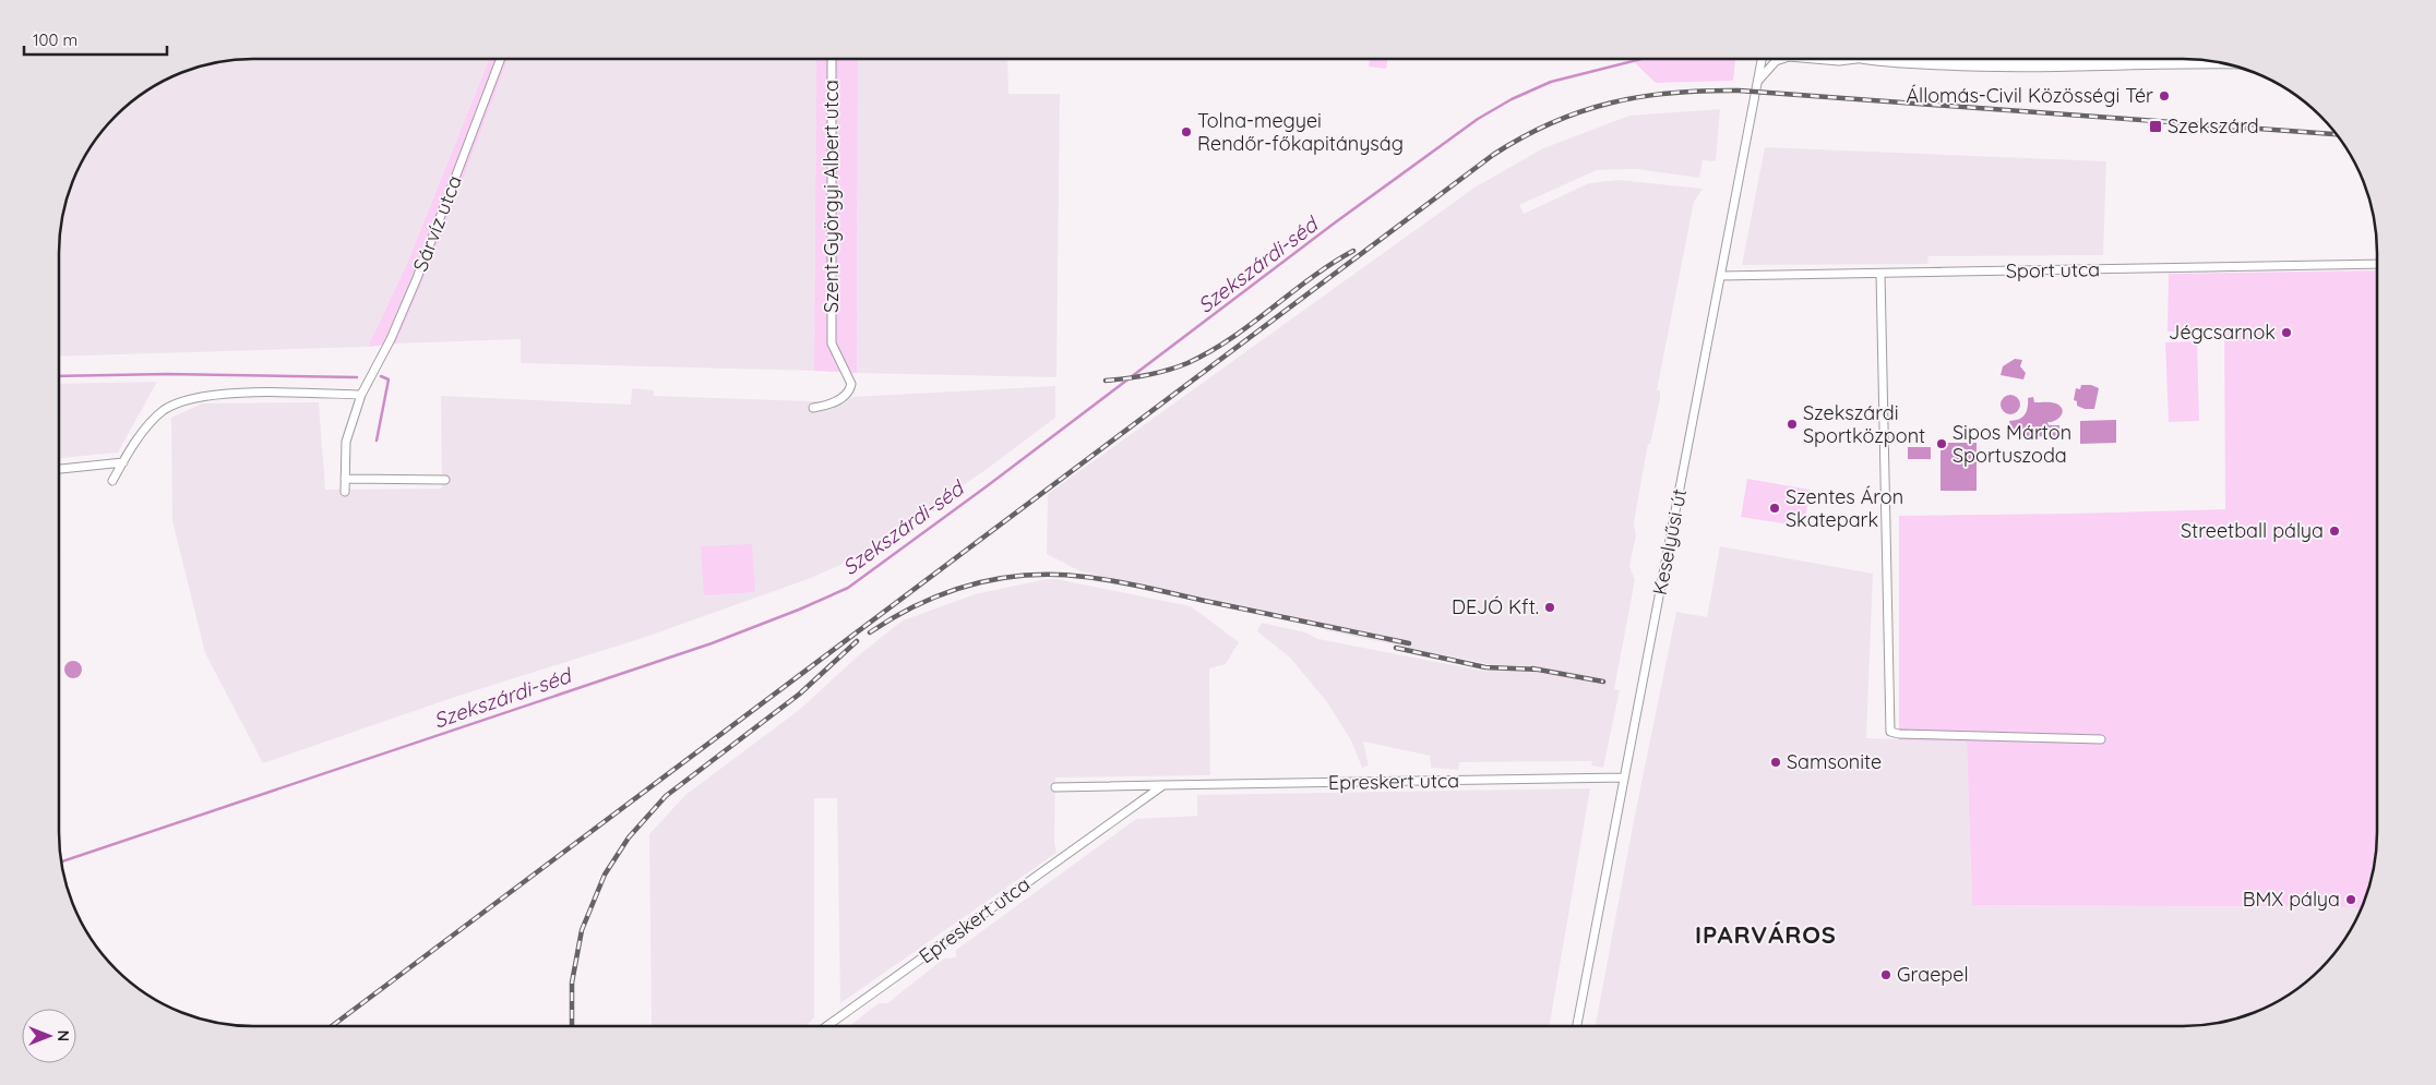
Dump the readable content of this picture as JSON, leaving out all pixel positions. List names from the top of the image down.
{
  "streets": {
    "street": [
      "Szent-Györgyi Albert utca",
      "Sárvíz utca",
      "Sport utca",
      "Keselyűsi út",
      "Epreskert utca"
    ]
  },
  "crossings": [
    ["Sport utca", "Keselyűsi út"],
    ["Keselyűsi út", "Epreskert utca"]
  ],
  "districts": ["IPARVÁROS"],
  "water": ["Szekszárdi-séd"],
  "places": {
    "other": [
      "Állomás-Civil Közösségi Tér",
      "Tolna-megyei Rendőr-főkapitányság",
      "Jégcsarnok",
      "Szekszárdi Sportközpont",
      "Sipos Márton Sportuszoda",
      "Szentes Áron Skatepark",
      "Streetball pálya",
      "DEJÓ Kft.",
      "Samsonite",
      "BMX pálya",
      "Graepel"
    ],
    "transit": ["Szekszárd"]
  },
  "scale_bar": "100 m",
  "north": "right"
}
